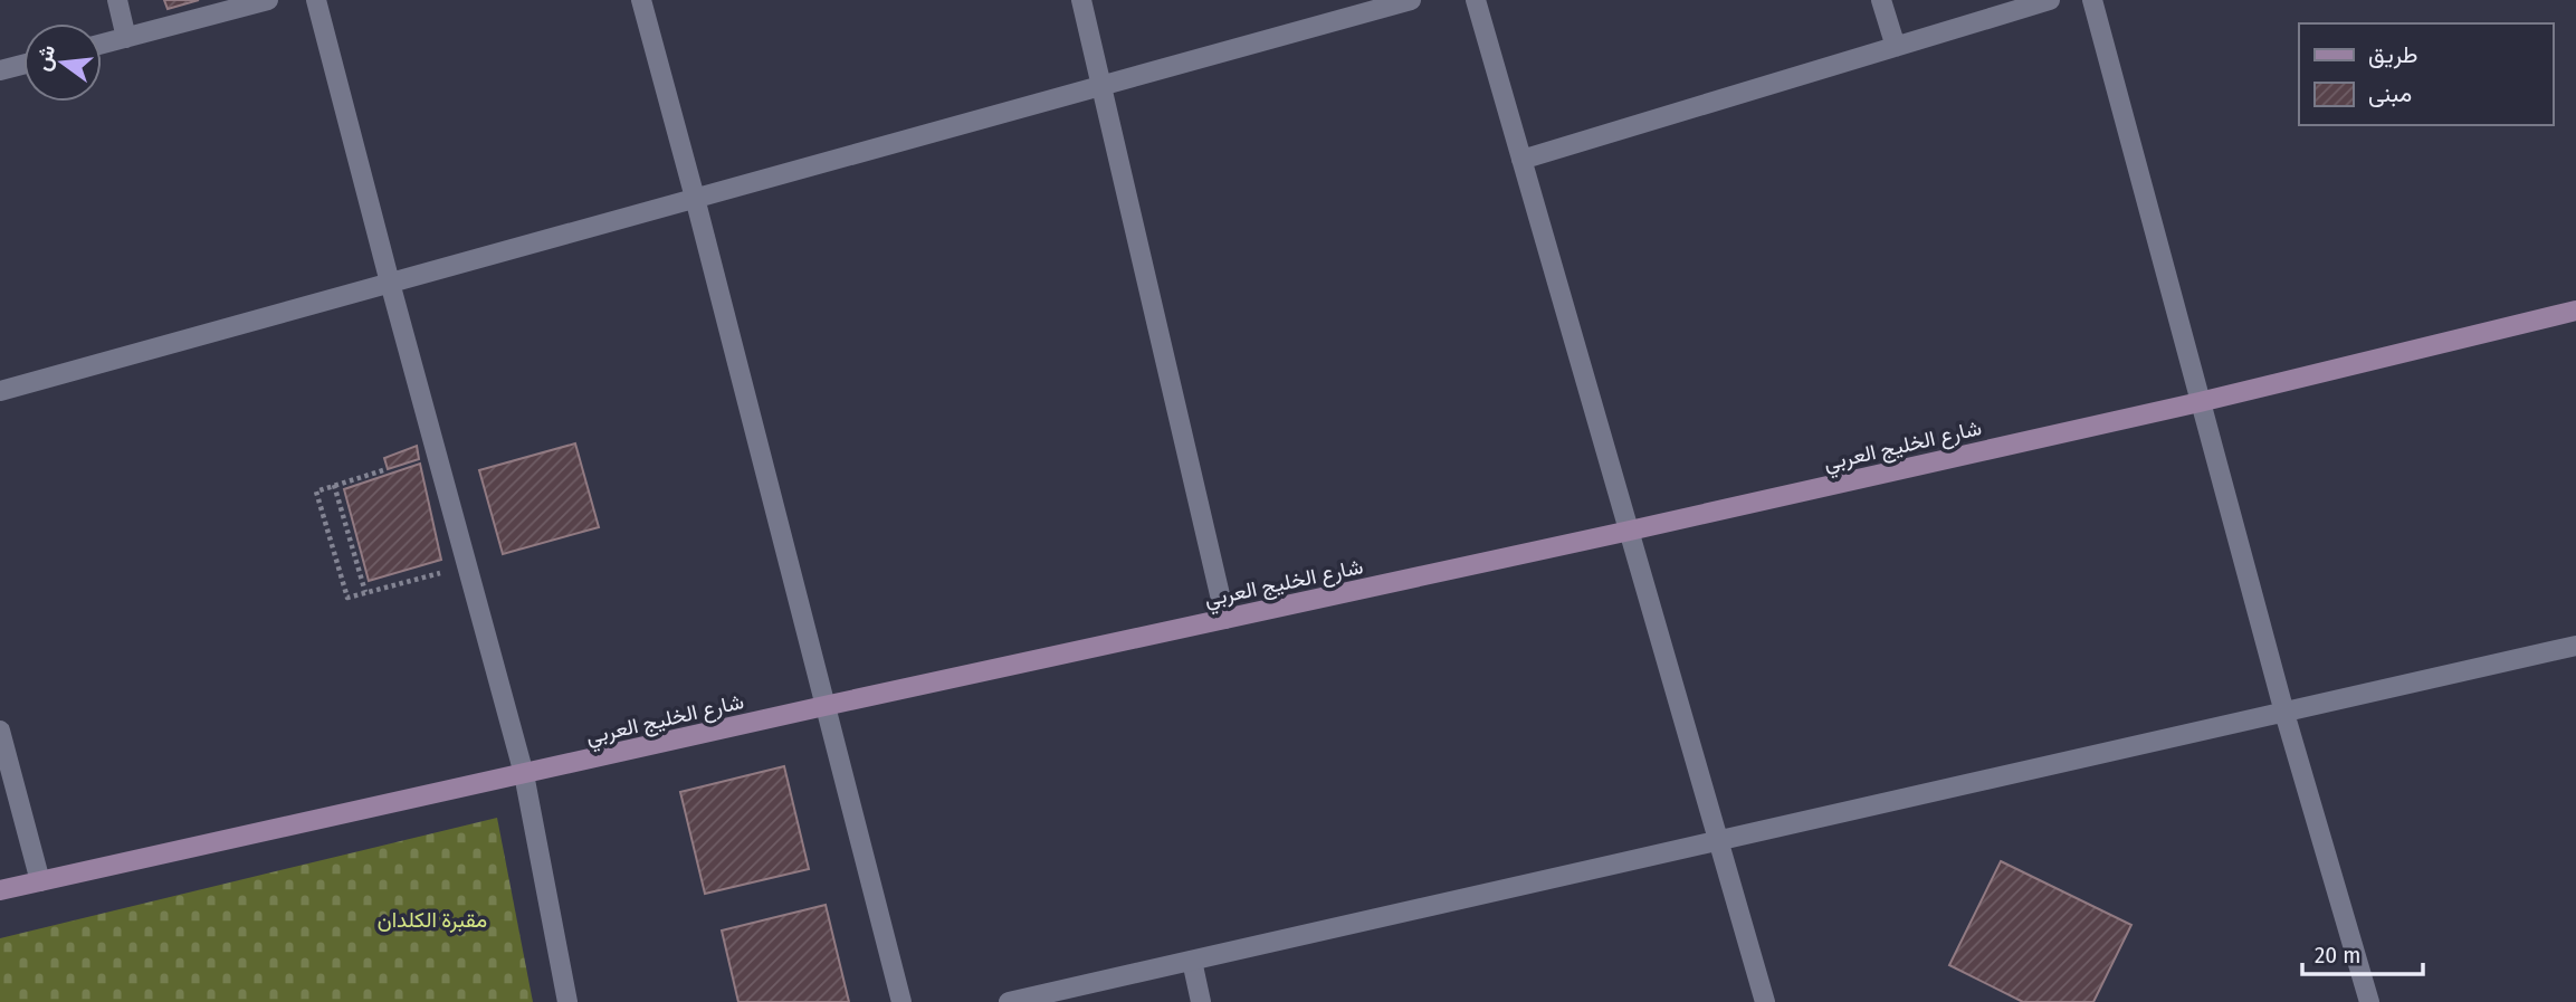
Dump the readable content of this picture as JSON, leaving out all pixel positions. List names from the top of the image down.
{
  "streets": {
    "street": ["شارع الخليج العربي"]
  },
  "parks": ["مقبرة الكلدان"],
  "legend": ["طريق", "مبنى"],
  "scale_bar": "20 m",
  "north": "left"
}
